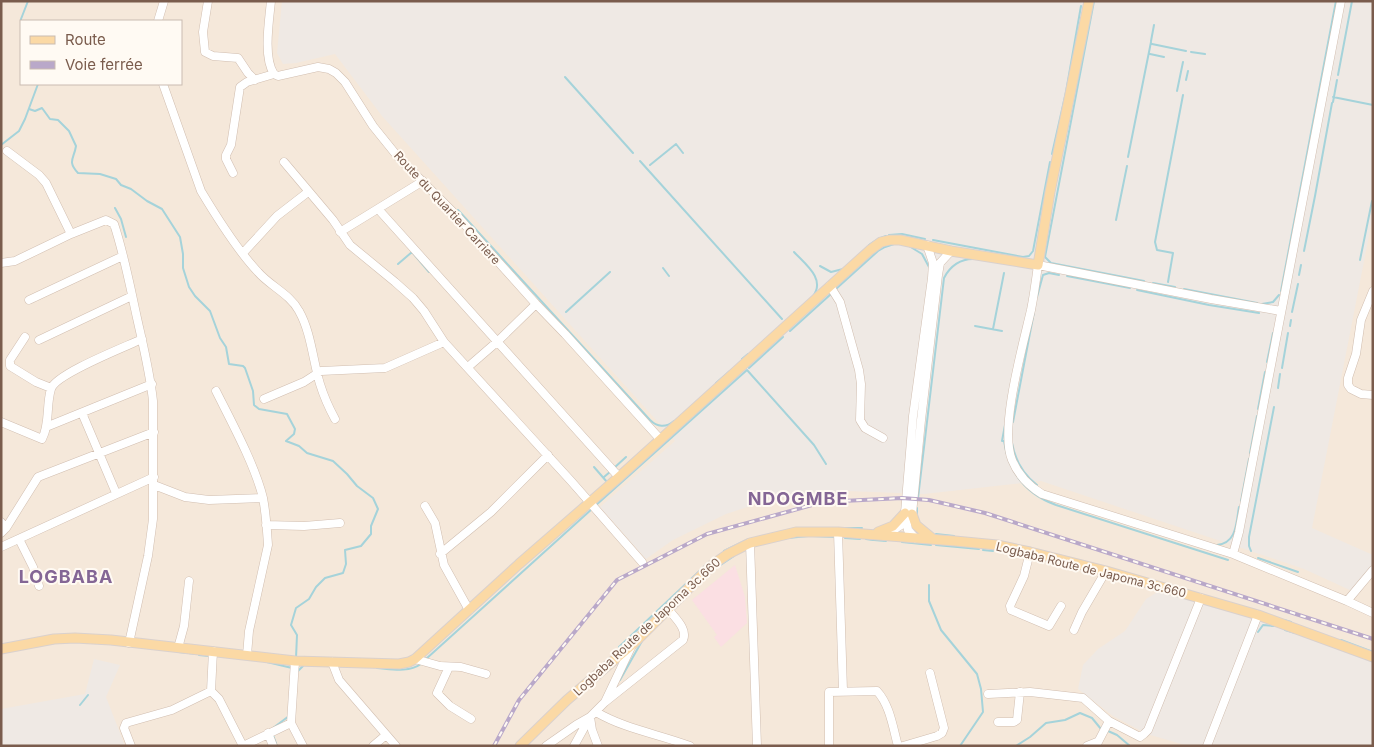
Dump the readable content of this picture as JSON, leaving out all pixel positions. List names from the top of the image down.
{
  "streets": {
    "main road": ["Logbaba Route de Japoma 3c.660"],
    "street": ["Route du Quartier Carriere"]
  },
  "districts": ["NDOGMBE", "LOGBABA"],
  "legend": ["Route", "Voie ferrée"]
}
